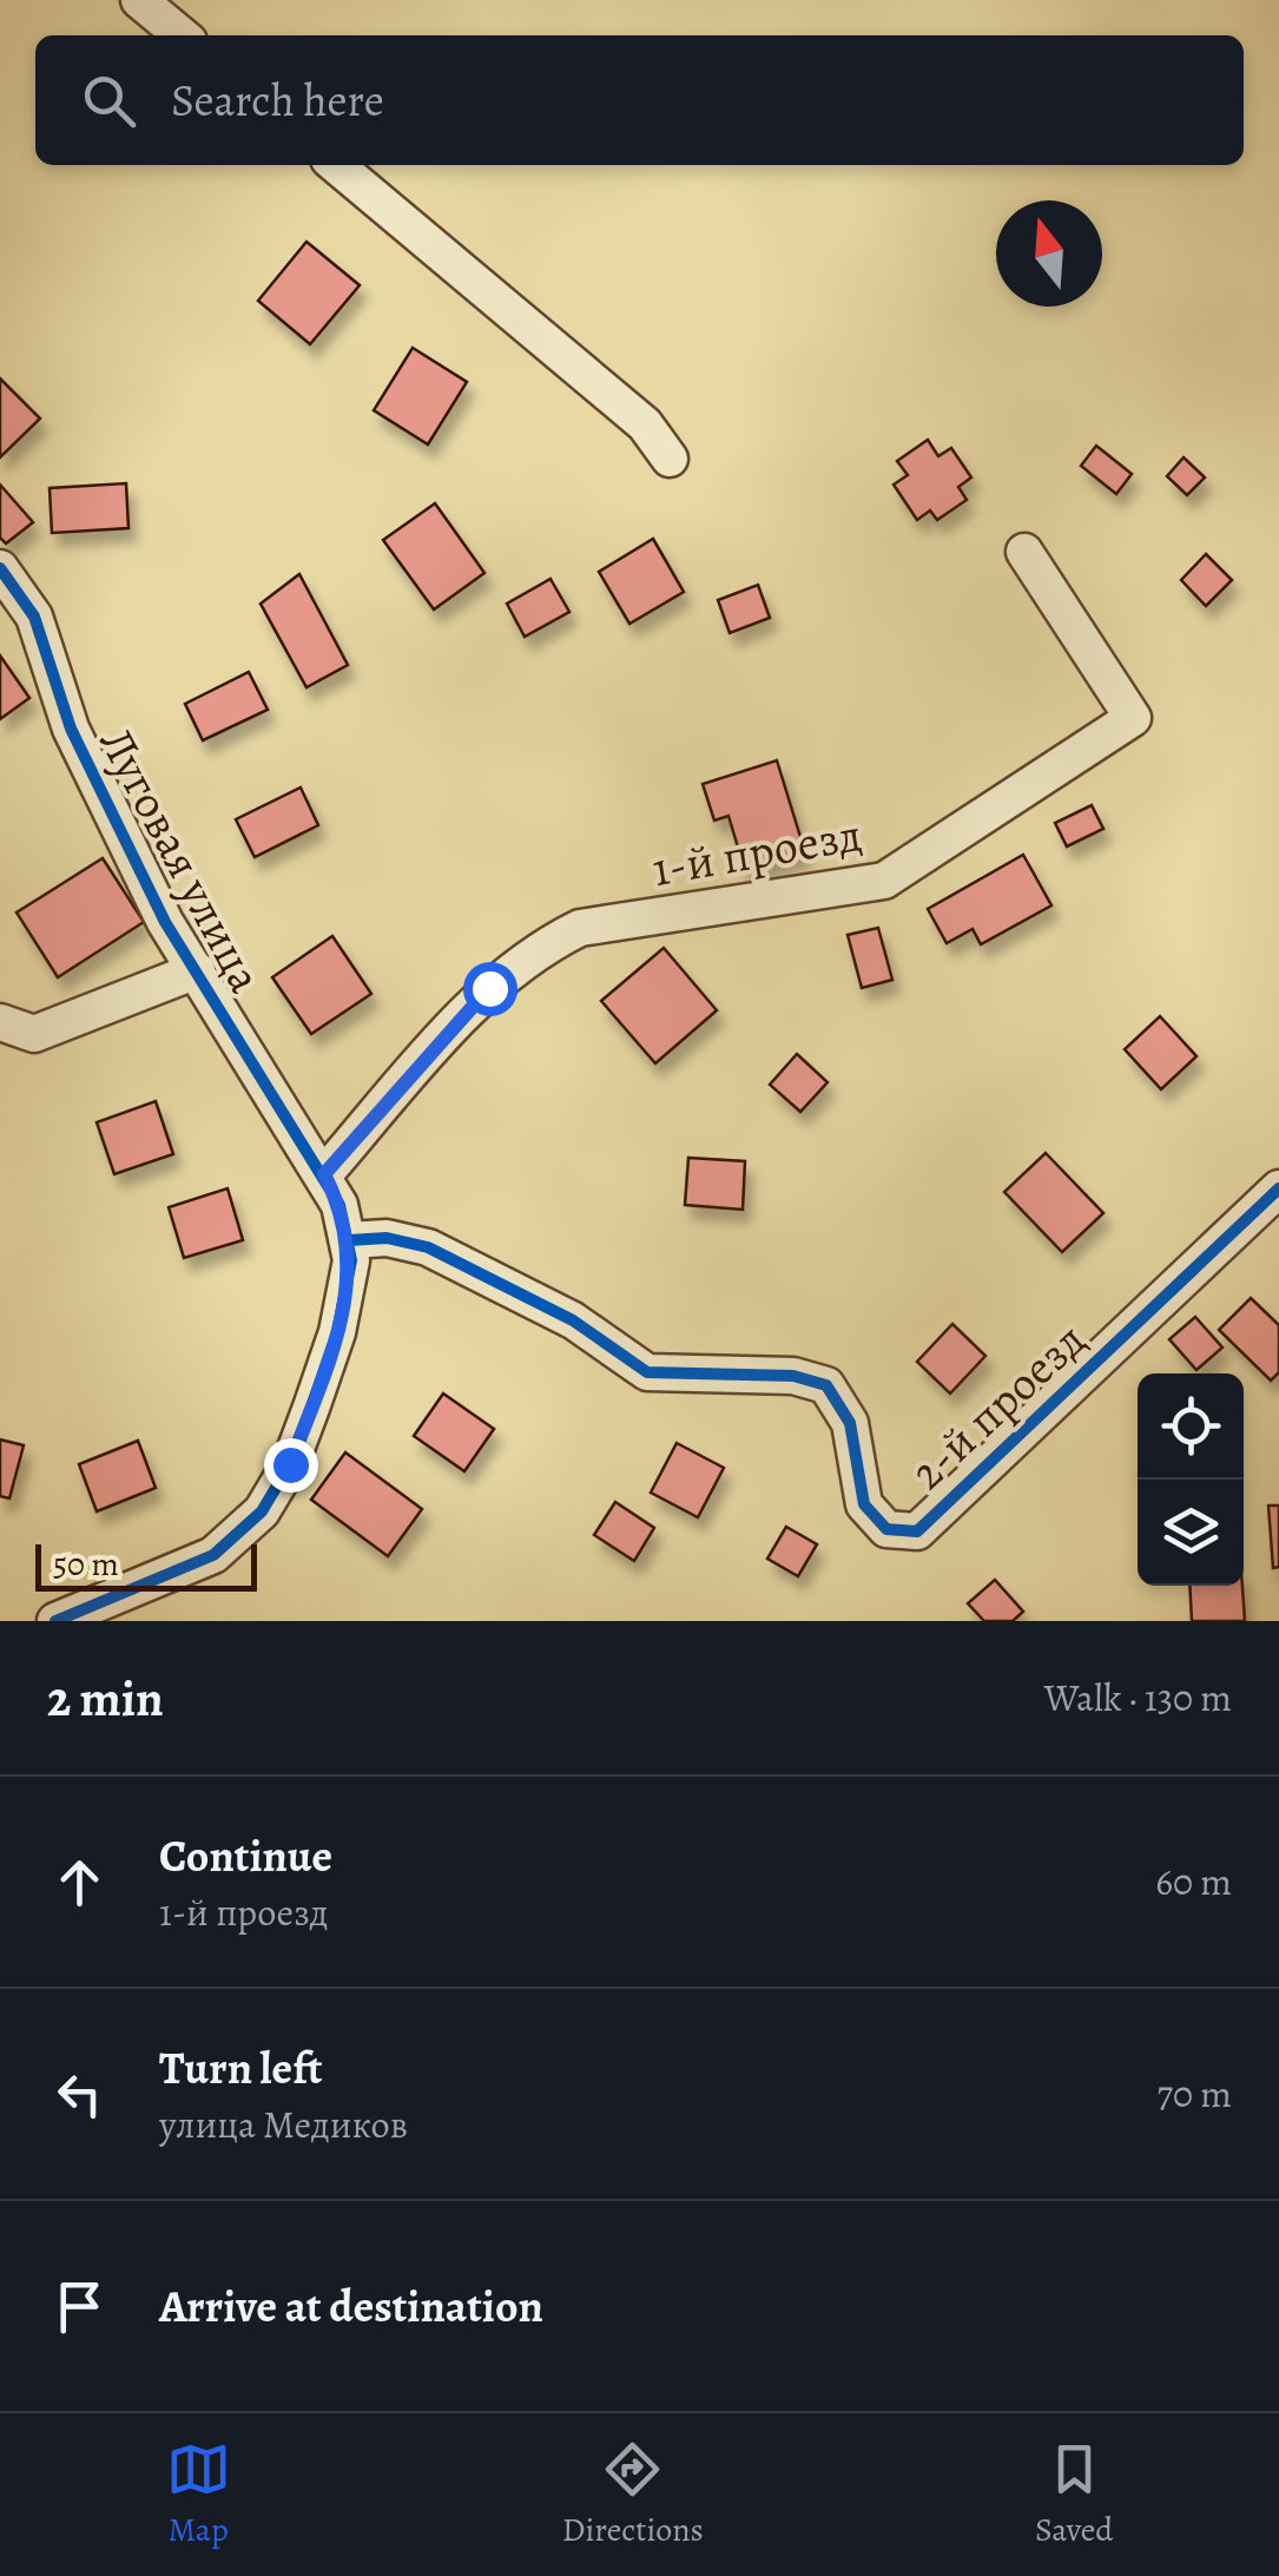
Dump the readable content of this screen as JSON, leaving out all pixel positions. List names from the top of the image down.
{
  "streets": {
    "street": ["1-й проезд", "Луговая улица", "2-й проезд"]
  },
  "crossings": [
    ["1-й проезд", "Луговая улица"],
    ["Луговая улица", "2-й проезд"]
  ],
  "scale_bar": "50 m",
  "north": "top",
  "page": {
    "search": "Search here",
    "scale": "50 m",
    "heading": ["2 min", "Walk · 130 m"],
    "list": [
      ["Continue", "1-й проезд", "60 m"],
      ["Turn left", "улица Медиков", "70 m"],
      "Arrive at destination"
    ],
    "nav": ["Map", "Directions", "Saved"]
  }
}
